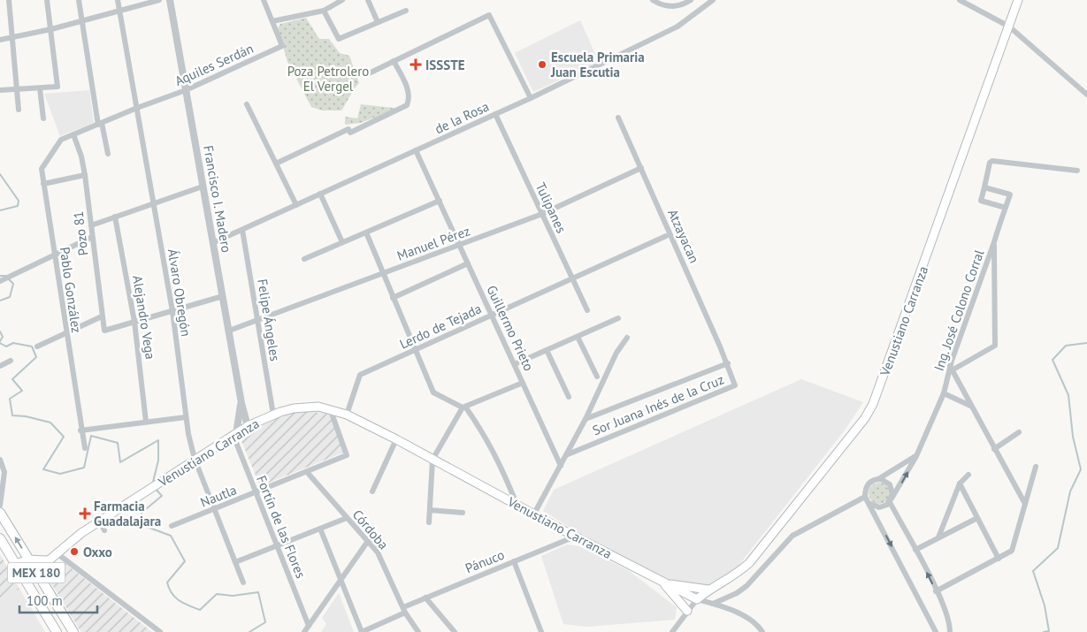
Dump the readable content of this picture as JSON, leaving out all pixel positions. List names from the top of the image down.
{
  "streets": {
    "main road": ["Venustiano Carranza", "MEX 180"],
    "street": [
      "Aquiles Serdán",
      "de la Rosa",
      "Francisco I. Madero",
      "Tulipanes",
      "Pozo 81",
      "Atzayacan",
      "Manuel Pérez",
      "Pablo González",
      "Álvaro Obregón",
      "Ing. José Colono Corral",
      "Alejandro Vega",
      "Felipe Ángeles",
      "Lerdo de Tejada",
      "Guillermo Prieto",
      "Sor Juana Inés de la Cruz",
      "Nautla",
      "Fortín de las Flores",
      "Córdoba",
      "Pánuco"
    ]
  },
  "crossings": [
    ["Aquiles Serdán", "Francisco I. Madero"],
    ["Aquiles Serdán", "Pozo 81"],
    ["Aquiles Serdán", "Pablo González"],
    ["Aquiles Serdán", "Álvaro Obregón"],
    ["de la Rosa", "Francisco I. Madero"],
    ["de la Rosa", "Tulipanes"],
    ["de la Rosa", "Felipe Ángeles"],
    ["de la Rosa", "Guillermo Prieto"],
    ["Francisco I. Madero", "Manuel Pérez"],
    ["Francisco I. Madero", "Venustiano Carranza"],
    ["Francisco I. Madero", "Fortín de las Flores"],
    ["Tulipanes", "Manuel Pérez"],
    ["Tulipanes", "Lerdo de Tejada"],
    ["Pozo 81", "Alejandro Vega"],
    ["Atzayacan", "Manuel Pérez"],
    ["Atzayacan", "Sor Juana Inés de la Cruz"],
    ["Manuel Pérez", "Felipe Ángeles"],
    ["Manuel Pérez", "Guillermo Prieto"],
    ["Álvaro Obregón", "Venustiano Carranza"],
    ["Álvaro Obregón", "Nautla"],
    ["Felipe Ángeles", "Venustiano Carranza"],
    ["Venustiano Carranza", "Lerdo de Tejada"],
    ["Venustiano Carranza", "Nautla"],
    ["Venustiano Carranza", "Fortín de las Flores"],
    ["Venustiano Carranza", "Pánuco"],
    ["Venustiano Carranza", "MEX 180"],
    ["Lerdo de Tejada", "Guillermo Prieto"],
    ["Nautla", "Fortín de las Flores"],
    ["Nautla", "Córdoba"],
    ["Córdoba", "Pánuco"]
  ],
  "parks": ["Poza Petrolero El Vergel"],
  "places": {
    "health": ["ISSSTE", "Farmacia Guadalajara"],
    "other": ["Escuela Primaria Juan Escutia", "Oxxo"]
  },
  "scale_bar": "100 m"
}
